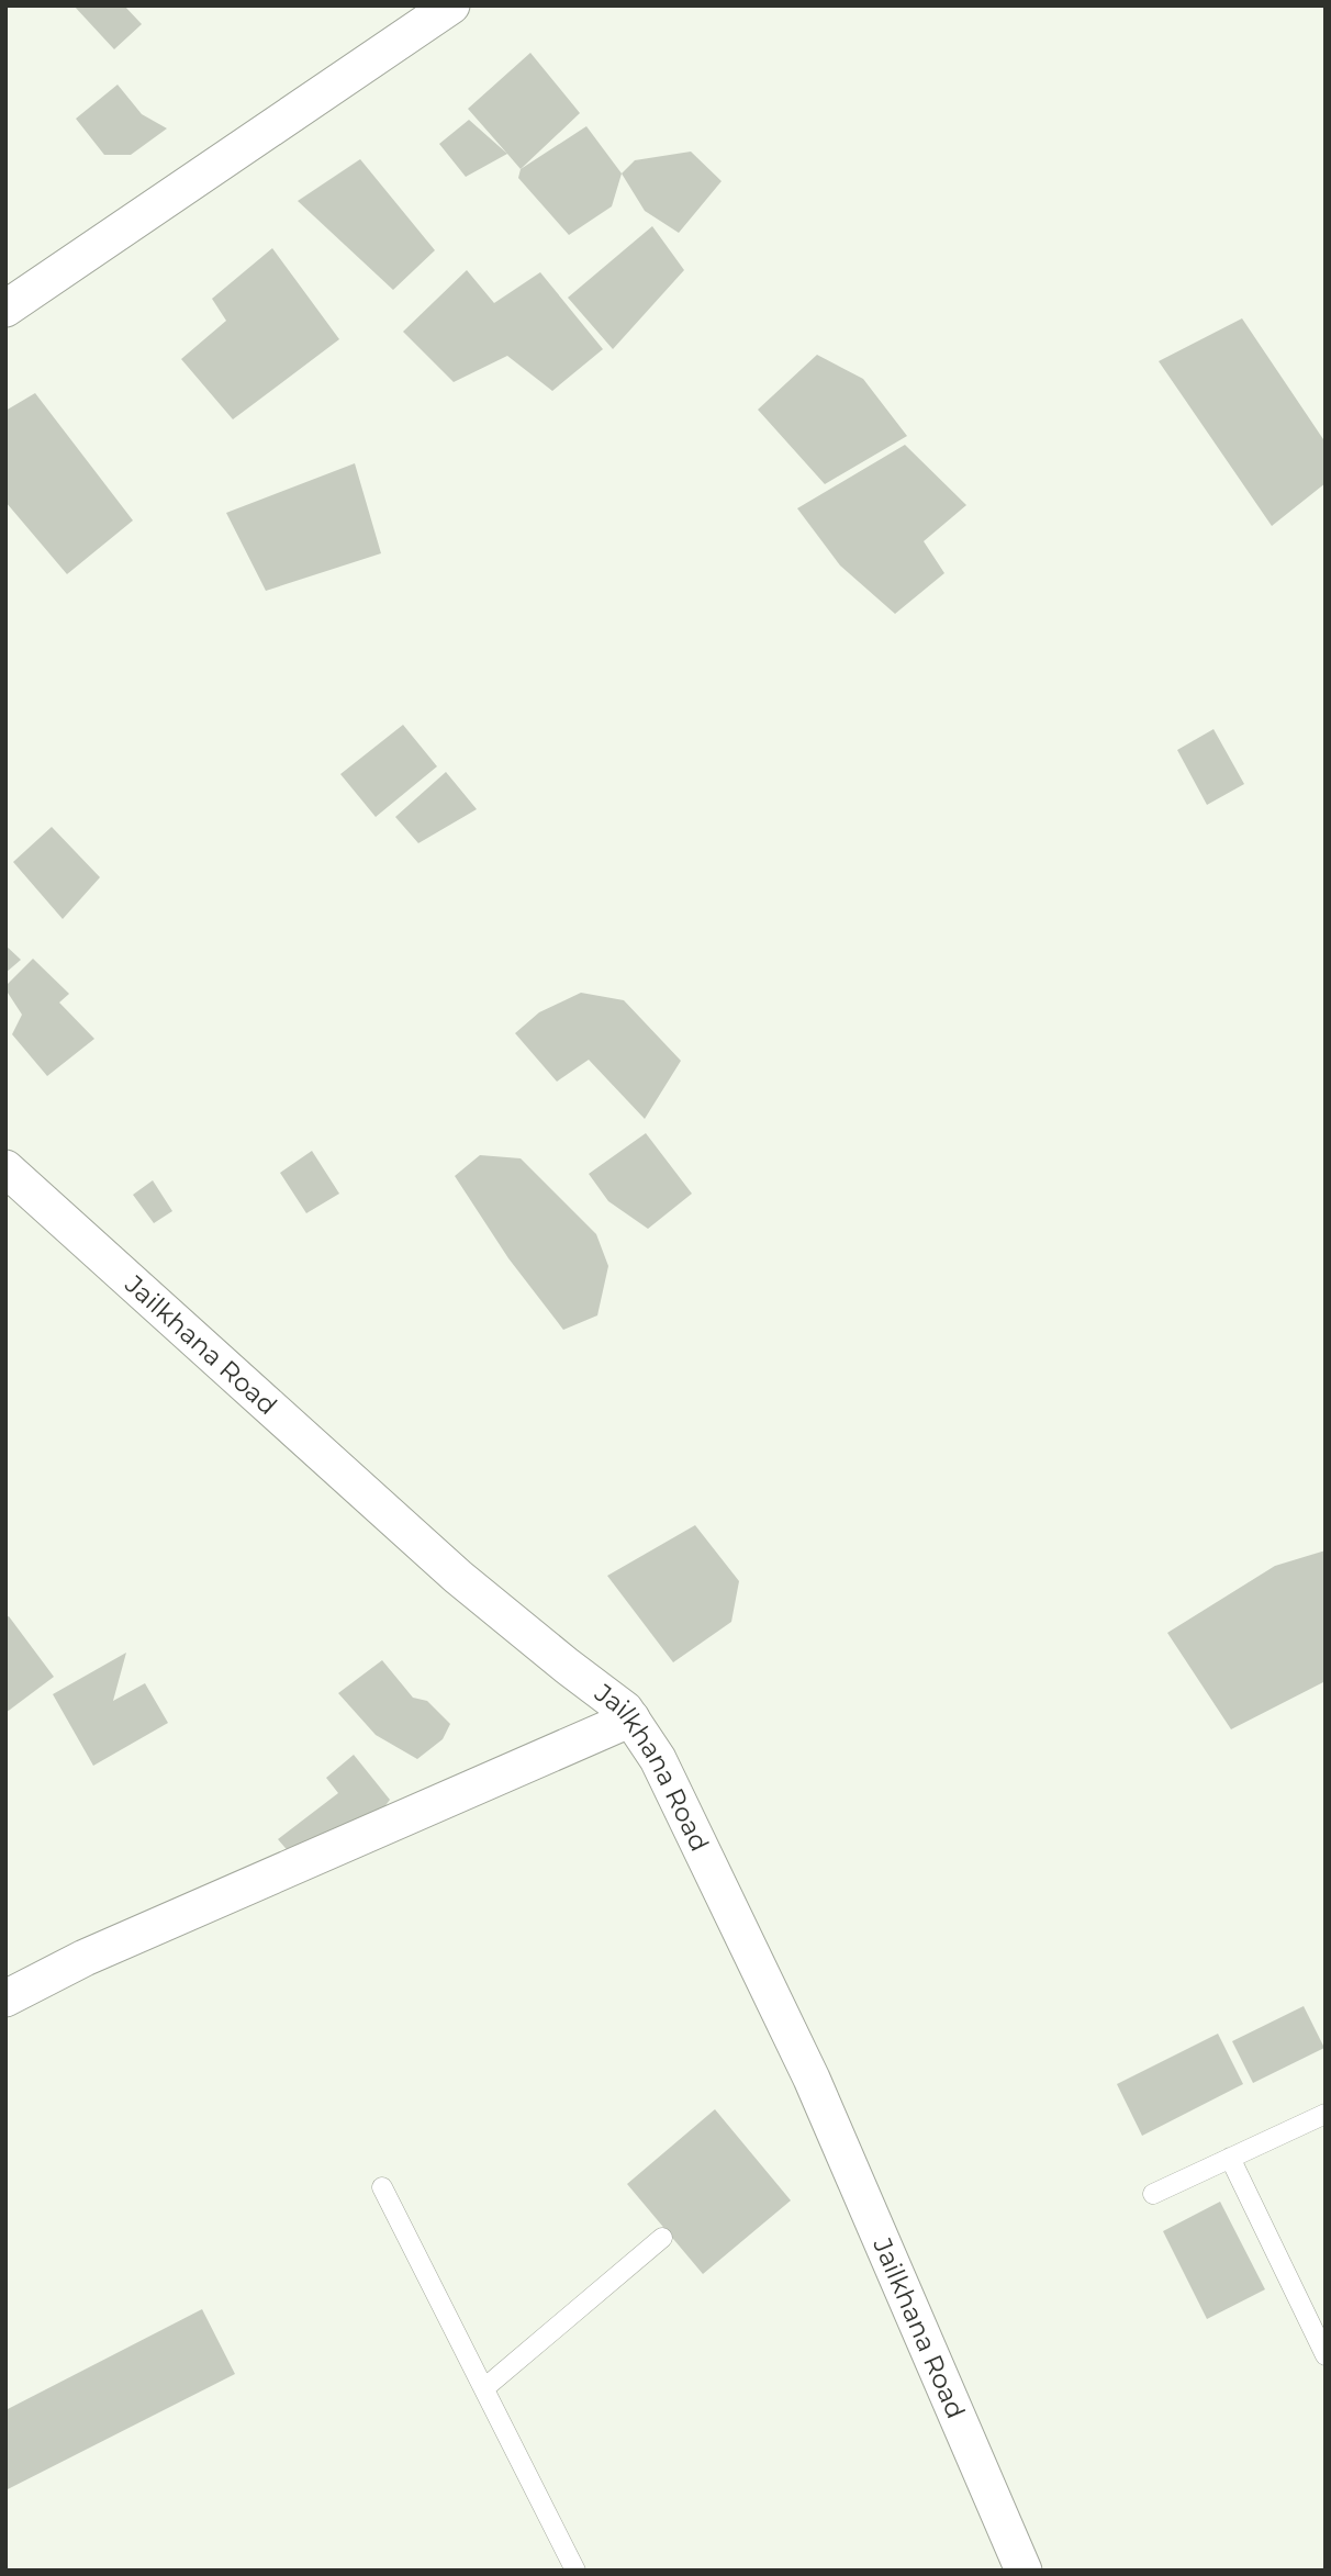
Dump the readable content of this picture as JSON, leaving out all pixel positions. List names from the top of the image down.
{
  "streets": {
    "street": ["Jailkhana Road"]
  }
}
